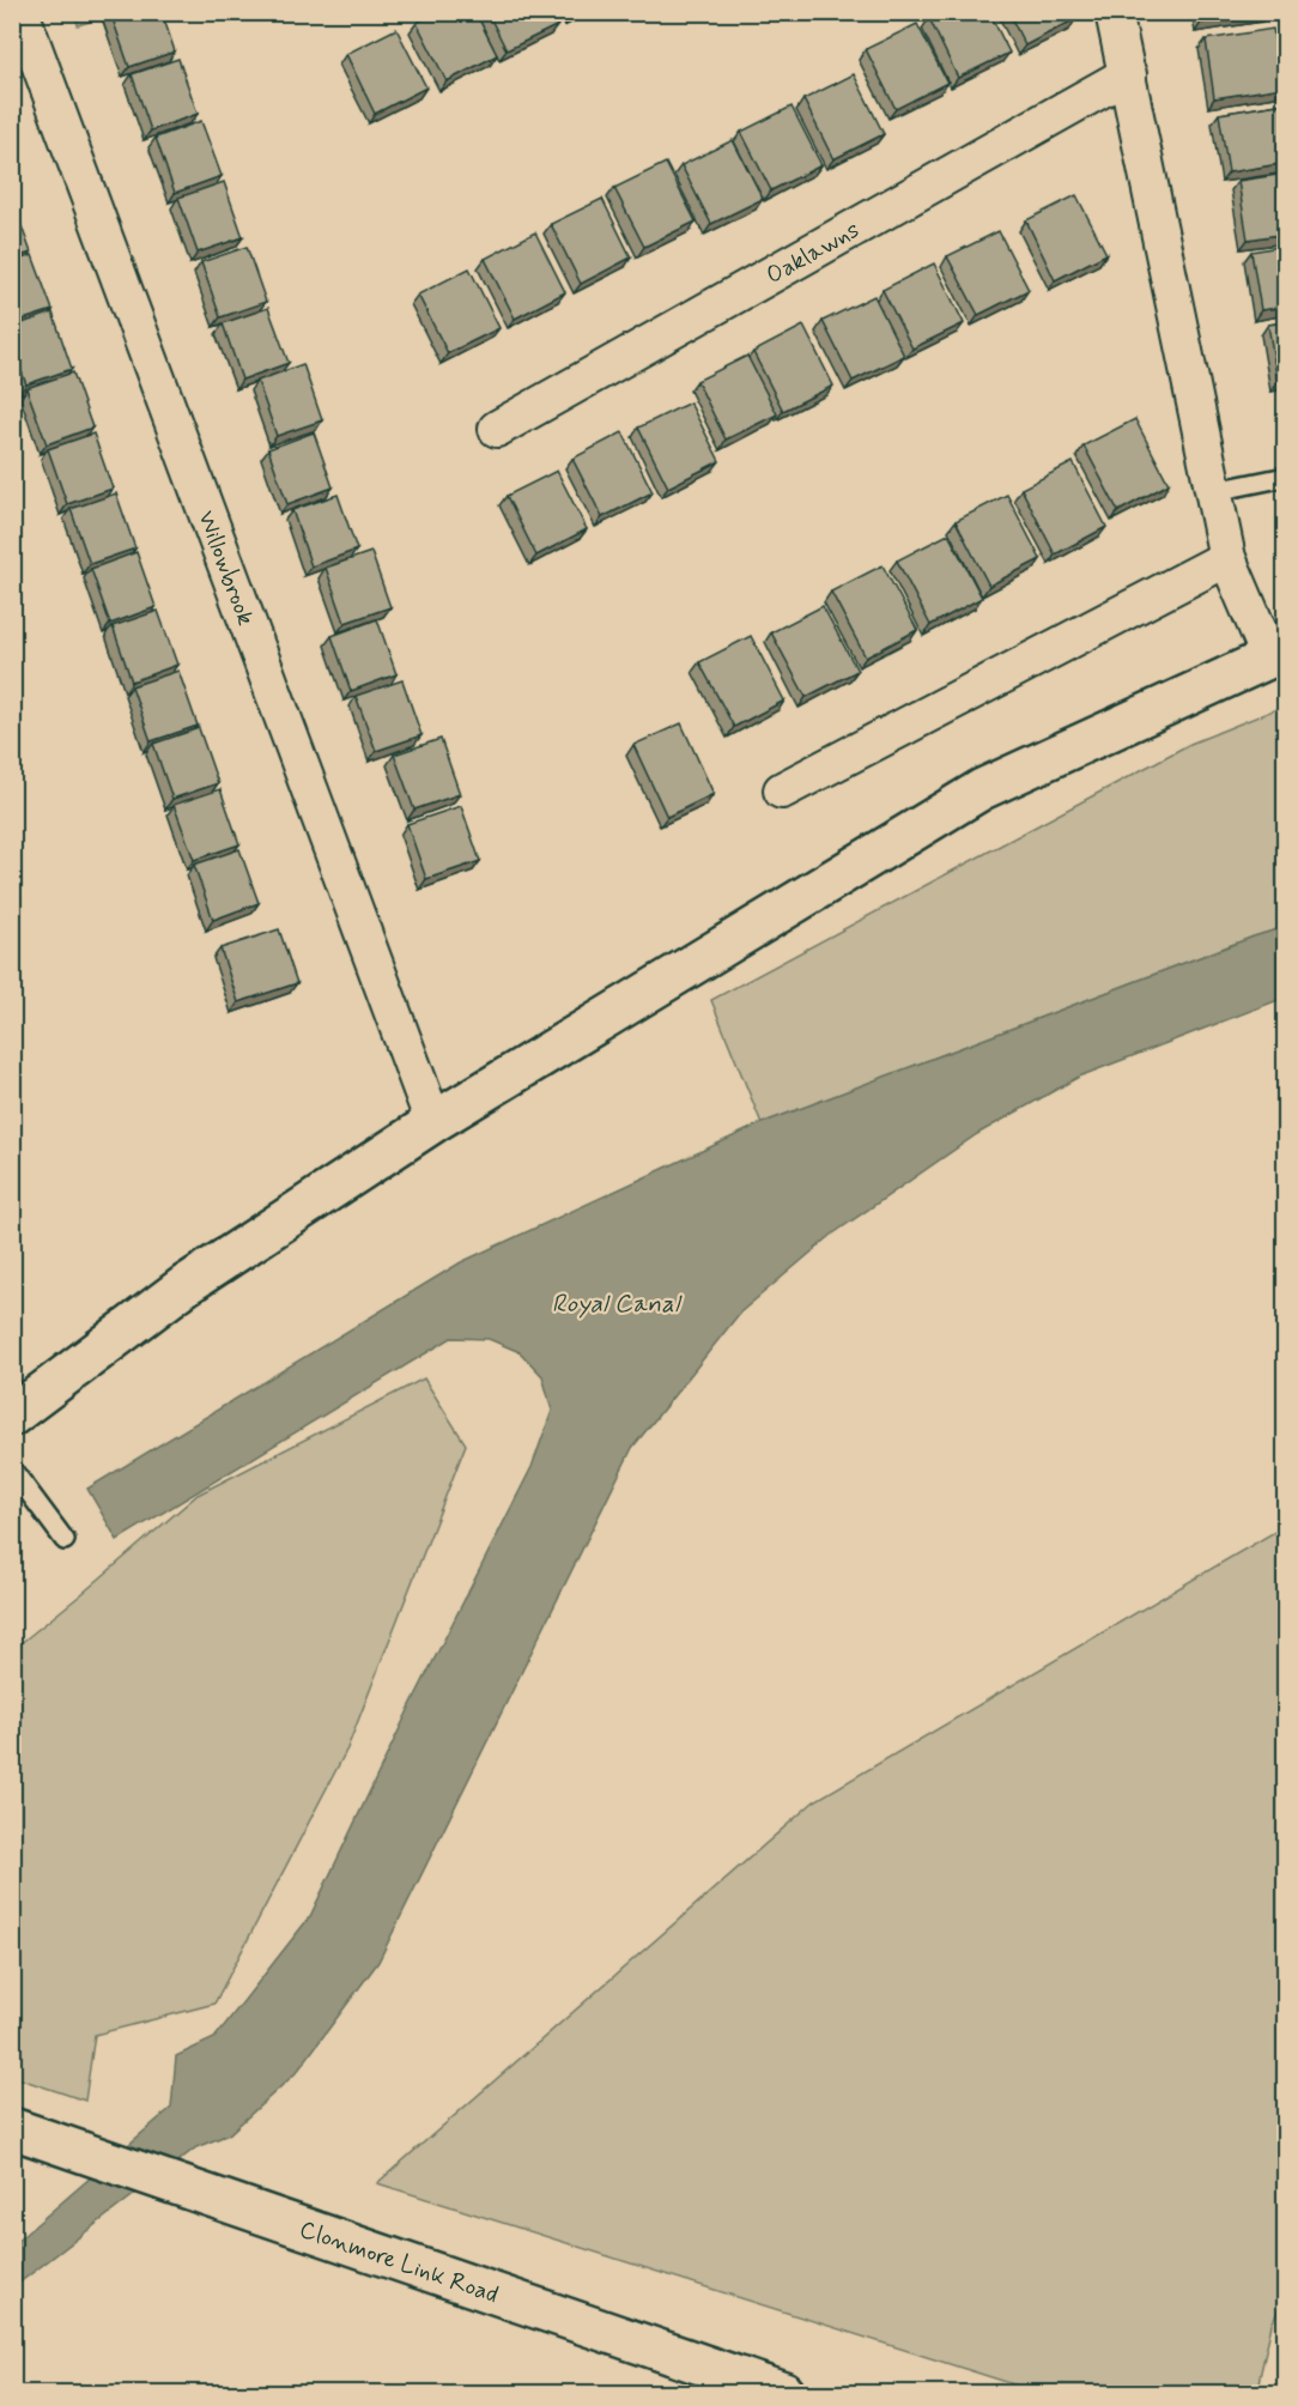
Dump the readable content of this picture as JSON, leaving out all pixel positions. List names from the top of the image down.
{
  "streets": {
    "main road": ["Clonmore Link Road"],
    "street": ["Oaklawns", "Willowbrook"]
  },
  "water": ["Royal Canal"]
}
